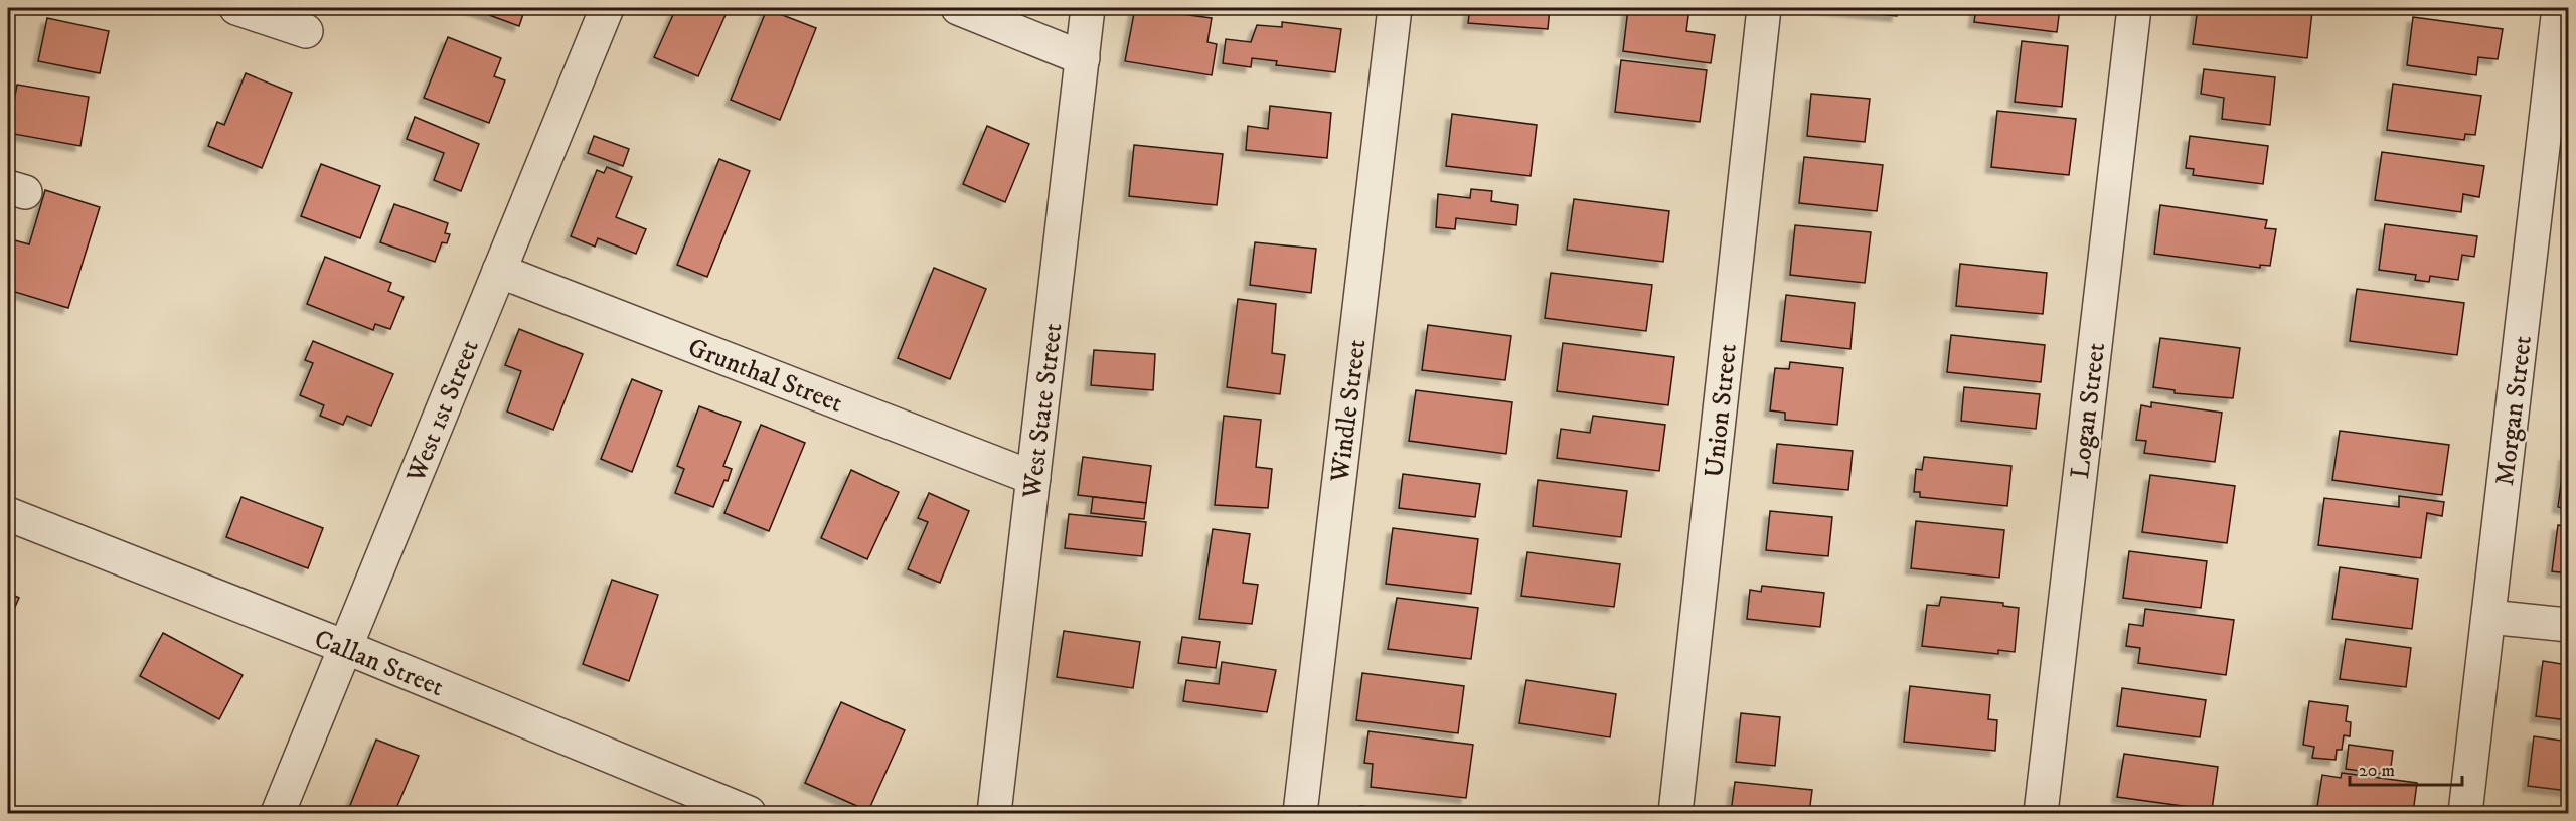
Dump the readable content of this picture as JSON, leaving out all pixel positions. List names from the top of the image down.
{
  "streets": {
    "street": [
      "Grunthal Street",
      "West 1st Street",
      "West State Street",
      "Windle Street",
      "Union Street",
      "Logan Street",
      "Morgan Street",
      "Callan Street"
    ]
  },
  "crossings": [
    ["Grunthal Street", "West 1st Street"],
    ["Grunthal Street", "West State Street"],
    ["West 1st Street", "Callan Street"]
  ],
  "scale_bar": "20 m"
}
